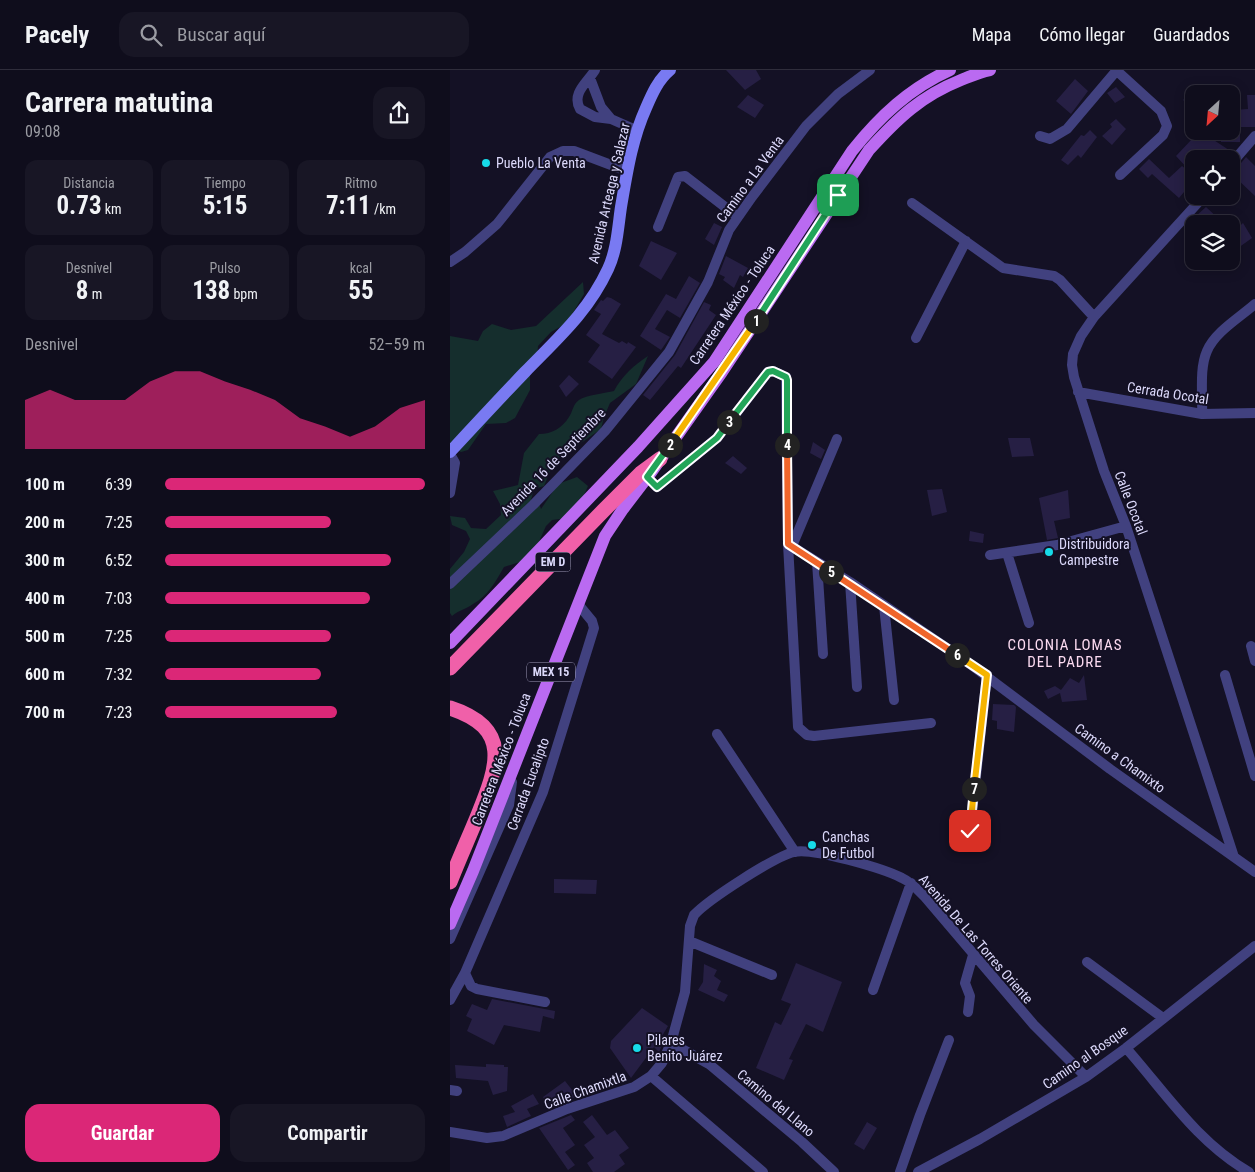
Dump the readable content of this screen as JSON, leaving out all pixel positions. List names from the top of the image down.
{
  "streets": {
    "highway": ["EM D"],
    "main road": ["Carretera México - Toluca", "MEX 15"],
    "street": [
      "Camino a La Venta",
      "Avenida Arteaga y Salazar",
      "Cerrada Ocotal",
      "Avenida 16 de Septiembre",
      "Calle Ocotal",
      "Camino a Chamixto",
      "Cerrada Eucalipto",
      "Avenida De Las Torres Oriente",
      "Camino al Bosque",
      "Calle Chamixtla",
      "Camino del Llano"
    ]
  },
  "crossings": [
    ["Camino a La Venta", "Avenida 16 de Septiembre"],
    ["Carretera México - Toluca", "EM D"],
    ["Carretera México - Toluca", "Cerrada Eucalipto"],
    ["Cerrada Ocotal", "Calle Ocotal"],
    ["Calle Ocotal", "Camino a Chamixto"],
    ["Avenida De Las Torres Oriente", "Camino al Bosque"],
    ["Avenida De Las Torres Oriente", "Calle Chamixtla"],
    ["Calle Chamixtla", "Camino del Llano"]
  ],
  "districts": ["COLONIA LOMAS DEL PADRE"],
  "places": [
    "Pueblo La Venta",
    "Distribuidora Campestre",
    "Canchas De Futbol",
    "Pilares Benito Juárez"
  ],
  "north": "bottom left",
  "page": {
    "header": "Pacely",
    "search": "Buscar aquí",
    "nav": ["Mapa", "Cómo llegar", "Guardados"],
    "heading": ["Carrera matutina", "09:08"],
    "stats": [
      ["Distancia", "0.73 km"],
      ["Tiempo", "5:15"],
      ["Ritmo", "7:11 /km"],
      ["Desnivel", "8 m"],
      ["Pulso", "138 bpm"],
      ["kcal", "55"]
    ],
    "pins": [
      "1",
      "3",
      "2",
      "4",
      "5",
      "6",
      "7"
    ],
    "chart": ["Desnivel", "52–59 m"],
    "list": [
      {
        "name": "100 m",
        "note": "6:39"
      },
      {
        "name": "200 m",
        "note": "7:25"
      },
      {
        "name": "300 m",
        "note": "6:52"
      },
      {
        "name": "400 m",
        "note": "7:03"
      },
      {
        "name": "500 m",
        "note": "7:25"
      },
      {
        "name": "600 m",
        "note": "7:32"
      },
      {
        "name": "700 m",
        "note": "7:23"
      }
    ],
    "buttons": ["Guardar", "Compartir"]
  }
}
